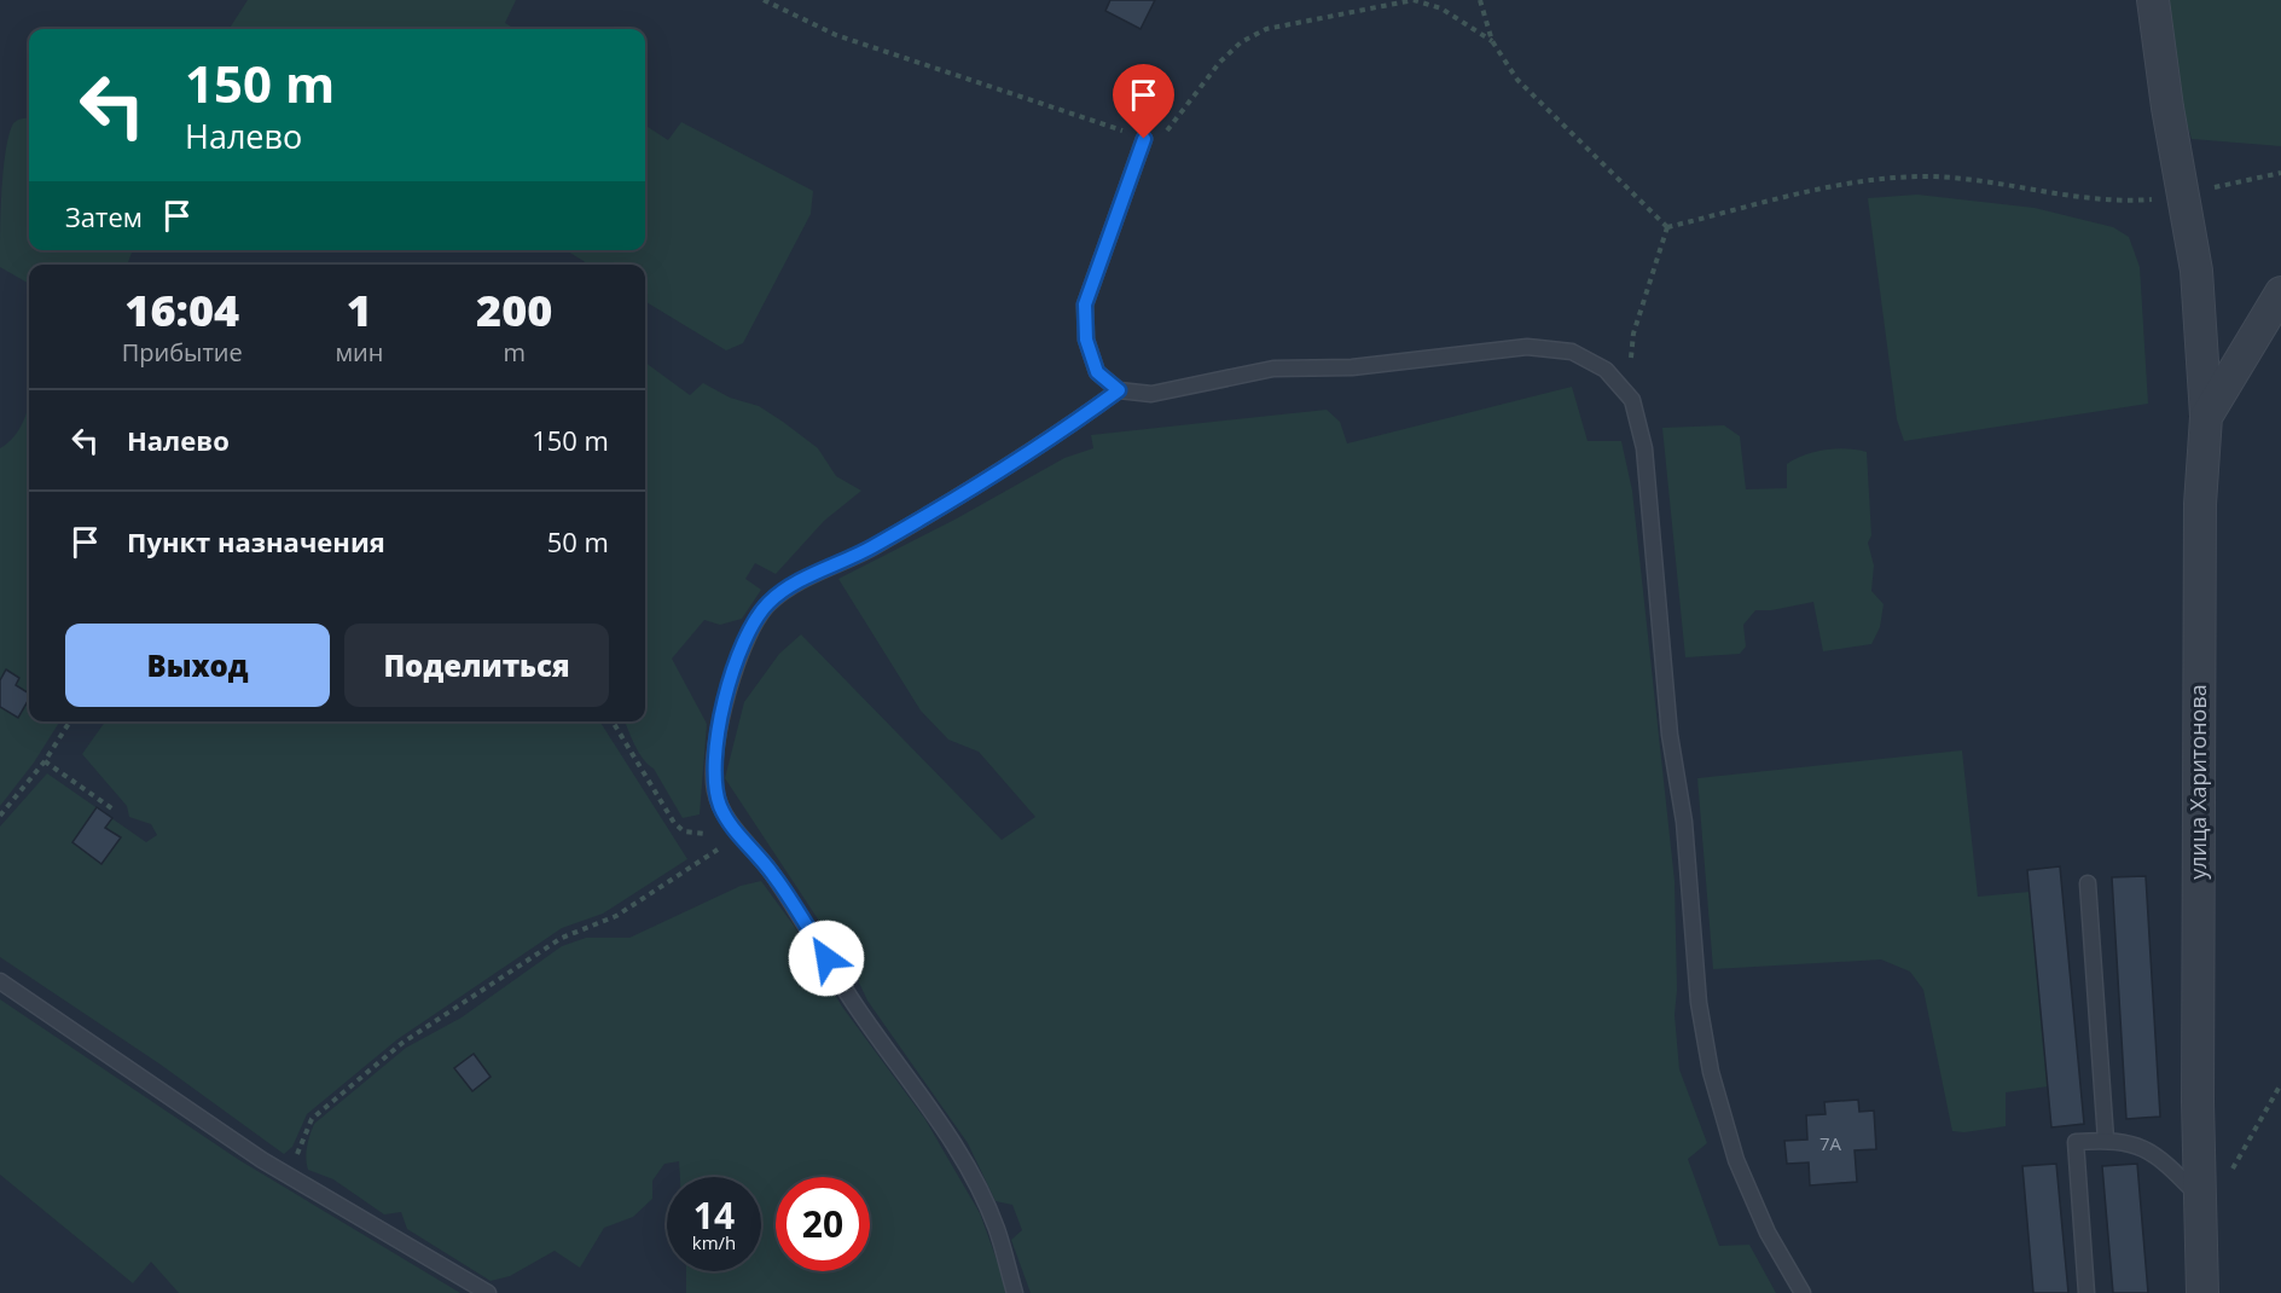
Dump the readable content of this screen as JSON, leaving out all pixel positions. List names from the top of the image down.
{
  "streets": {
    "street": ["улица Харитонова"]
  },
  "house_numbers": ["7А"],
  "page": {
    "turn": ["150 m", "Налево"],
    "then": "Затем",
    "eta": [
      "16:04",
      "Прибытие",
      "1",
      "мин",
      "200",
      "m"
    ],
    "list": [
      {
        "name": "Налево",
        "value": "150 m"
      },
      {
        "name": "Пункт назначения",
        "value": "50 m"
      }
    ],
    "buttons": ["Выход", "Поделиться"],
    "speed": "14 km/h",
    "limit": "20"
  }
}
